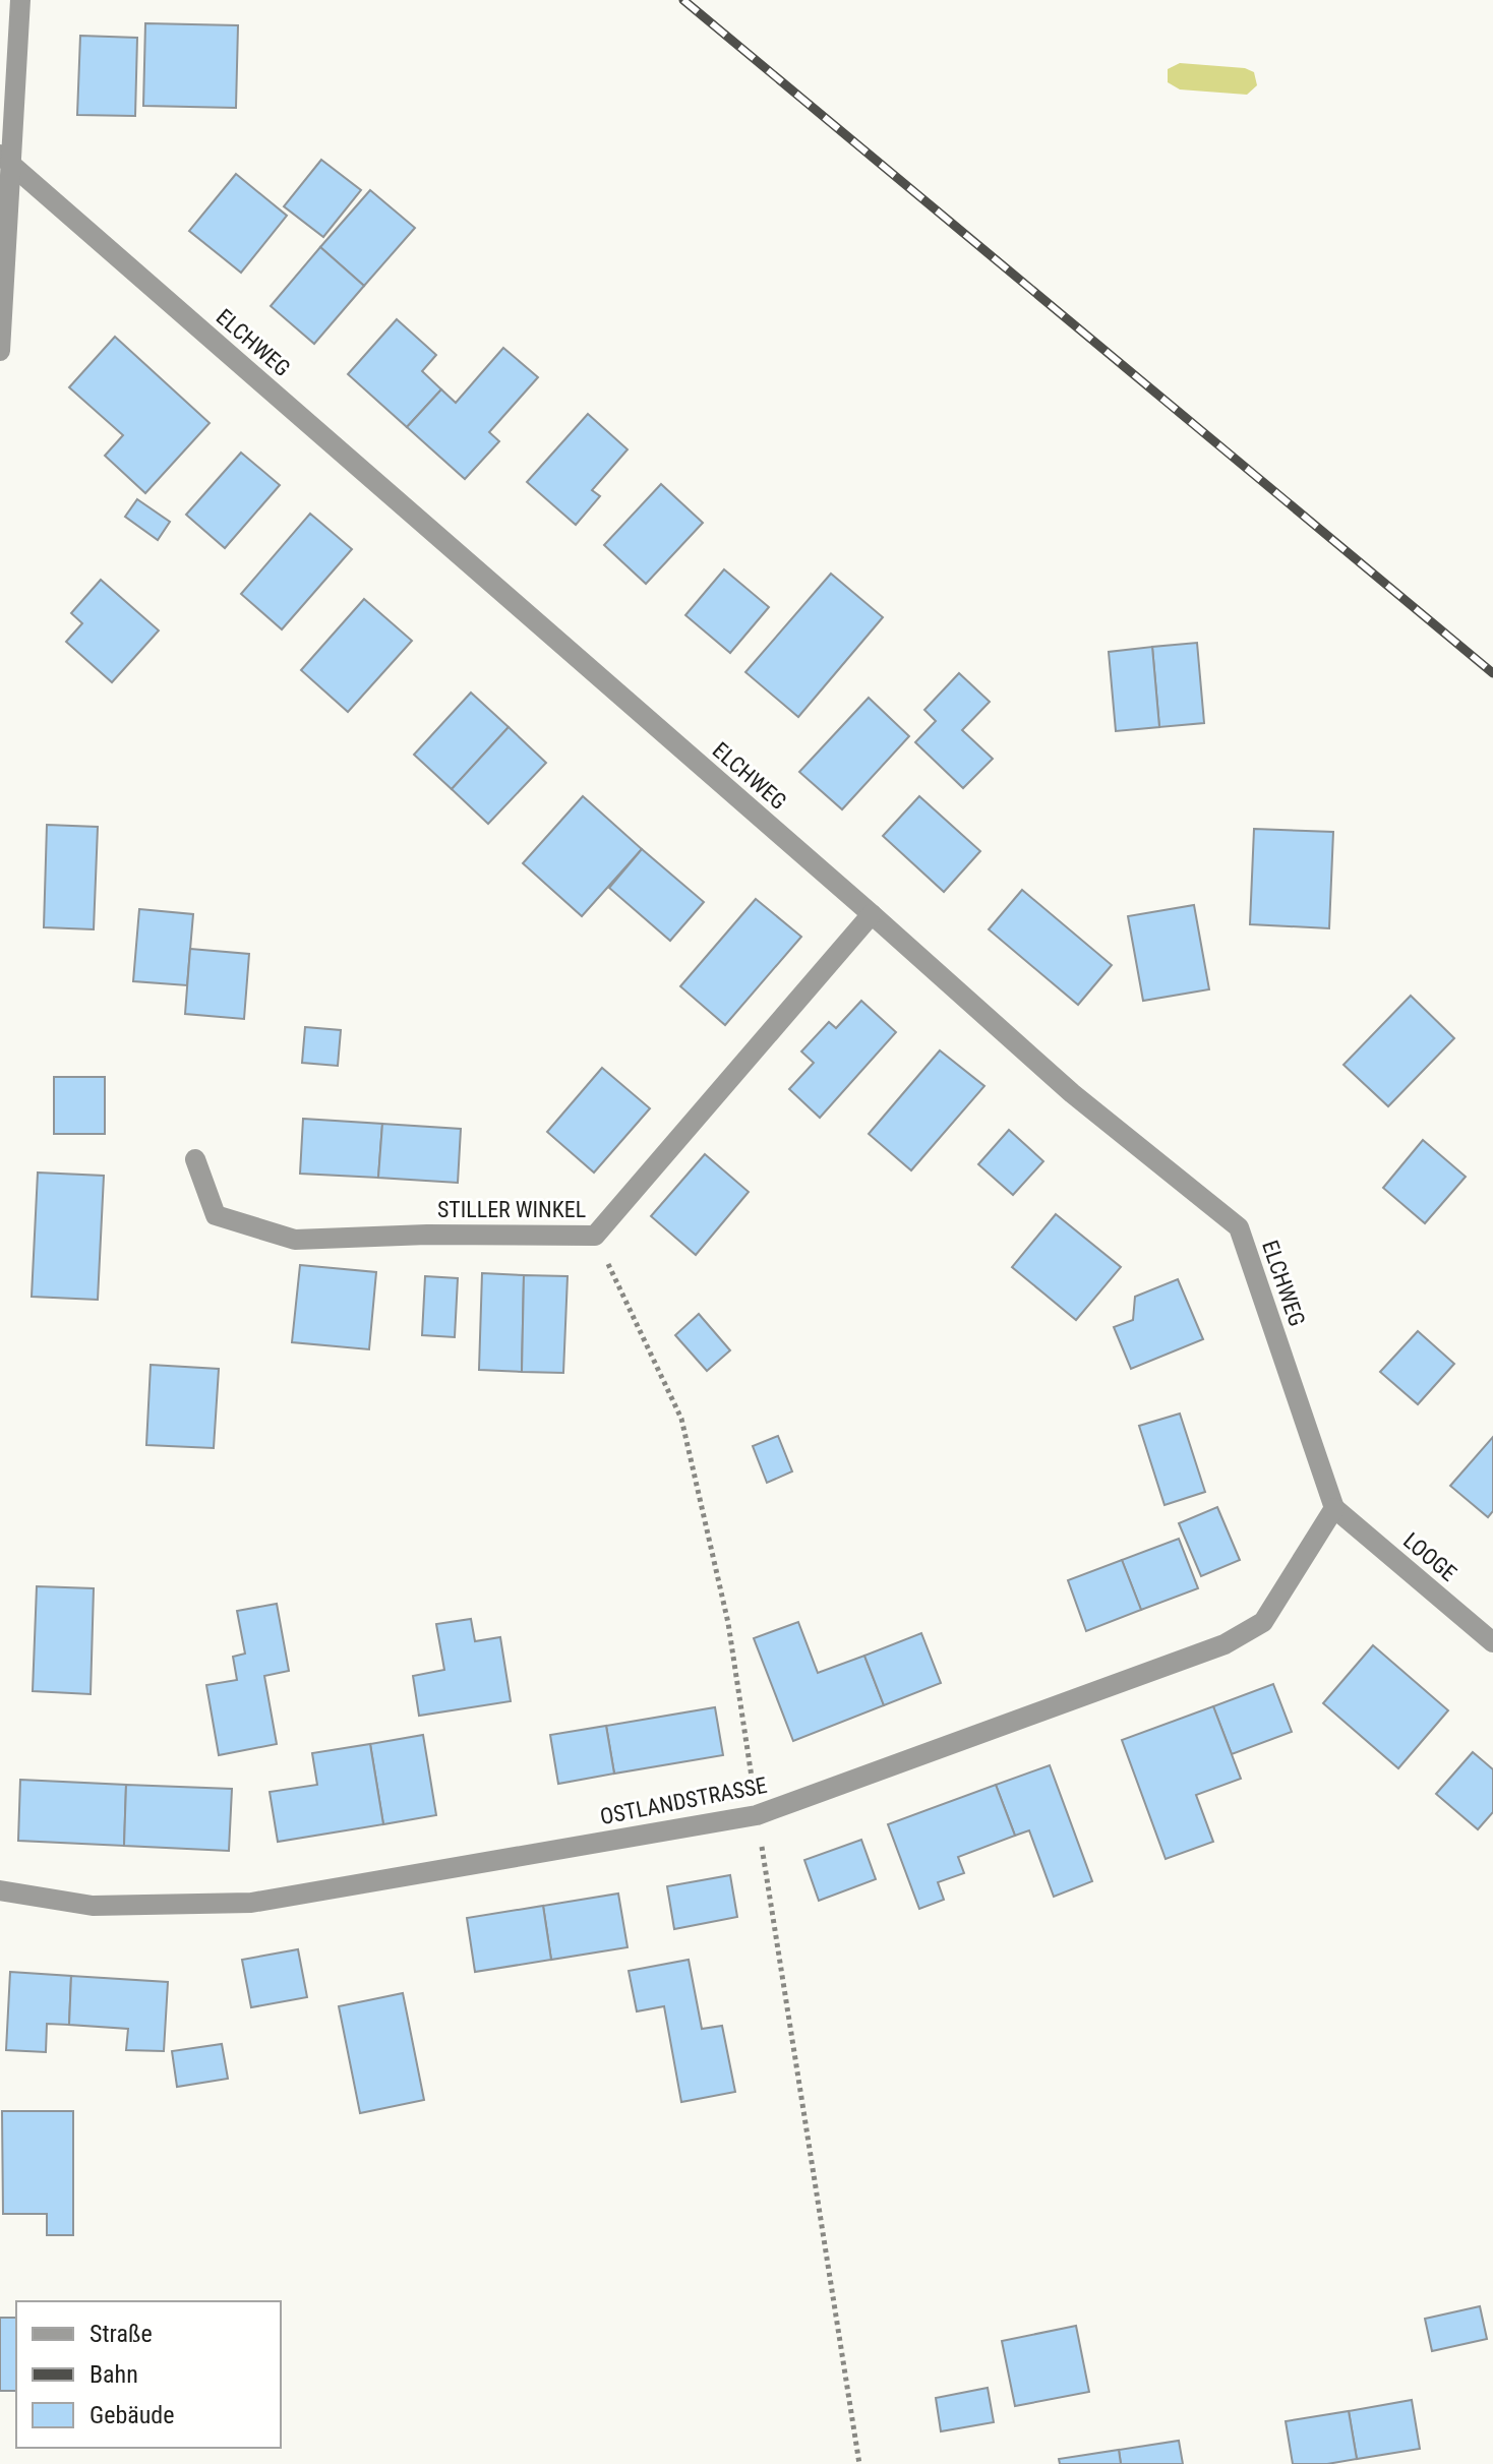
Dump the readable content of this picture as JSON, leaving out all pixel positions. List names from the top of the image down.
{
  "streets": {
    "street": [
      "ELCHWEG",
      "STILLER WINKEL",
      "LOOGE",
      "OSTLANDSTRASSE"
    ]
  },
  "crossings": [
    ["ELCHWEG", "STILLER WINKEL"],
    ["ELCHWEG", "LOOGE"],
    ["ELCHWEG", "OSTLANDSTRASSE"],
    ["LOOGE", "OSTLANDSTRASSE"]
  ],
  "legend": ["Straße", "Bahn", "Gebäude"]
}
